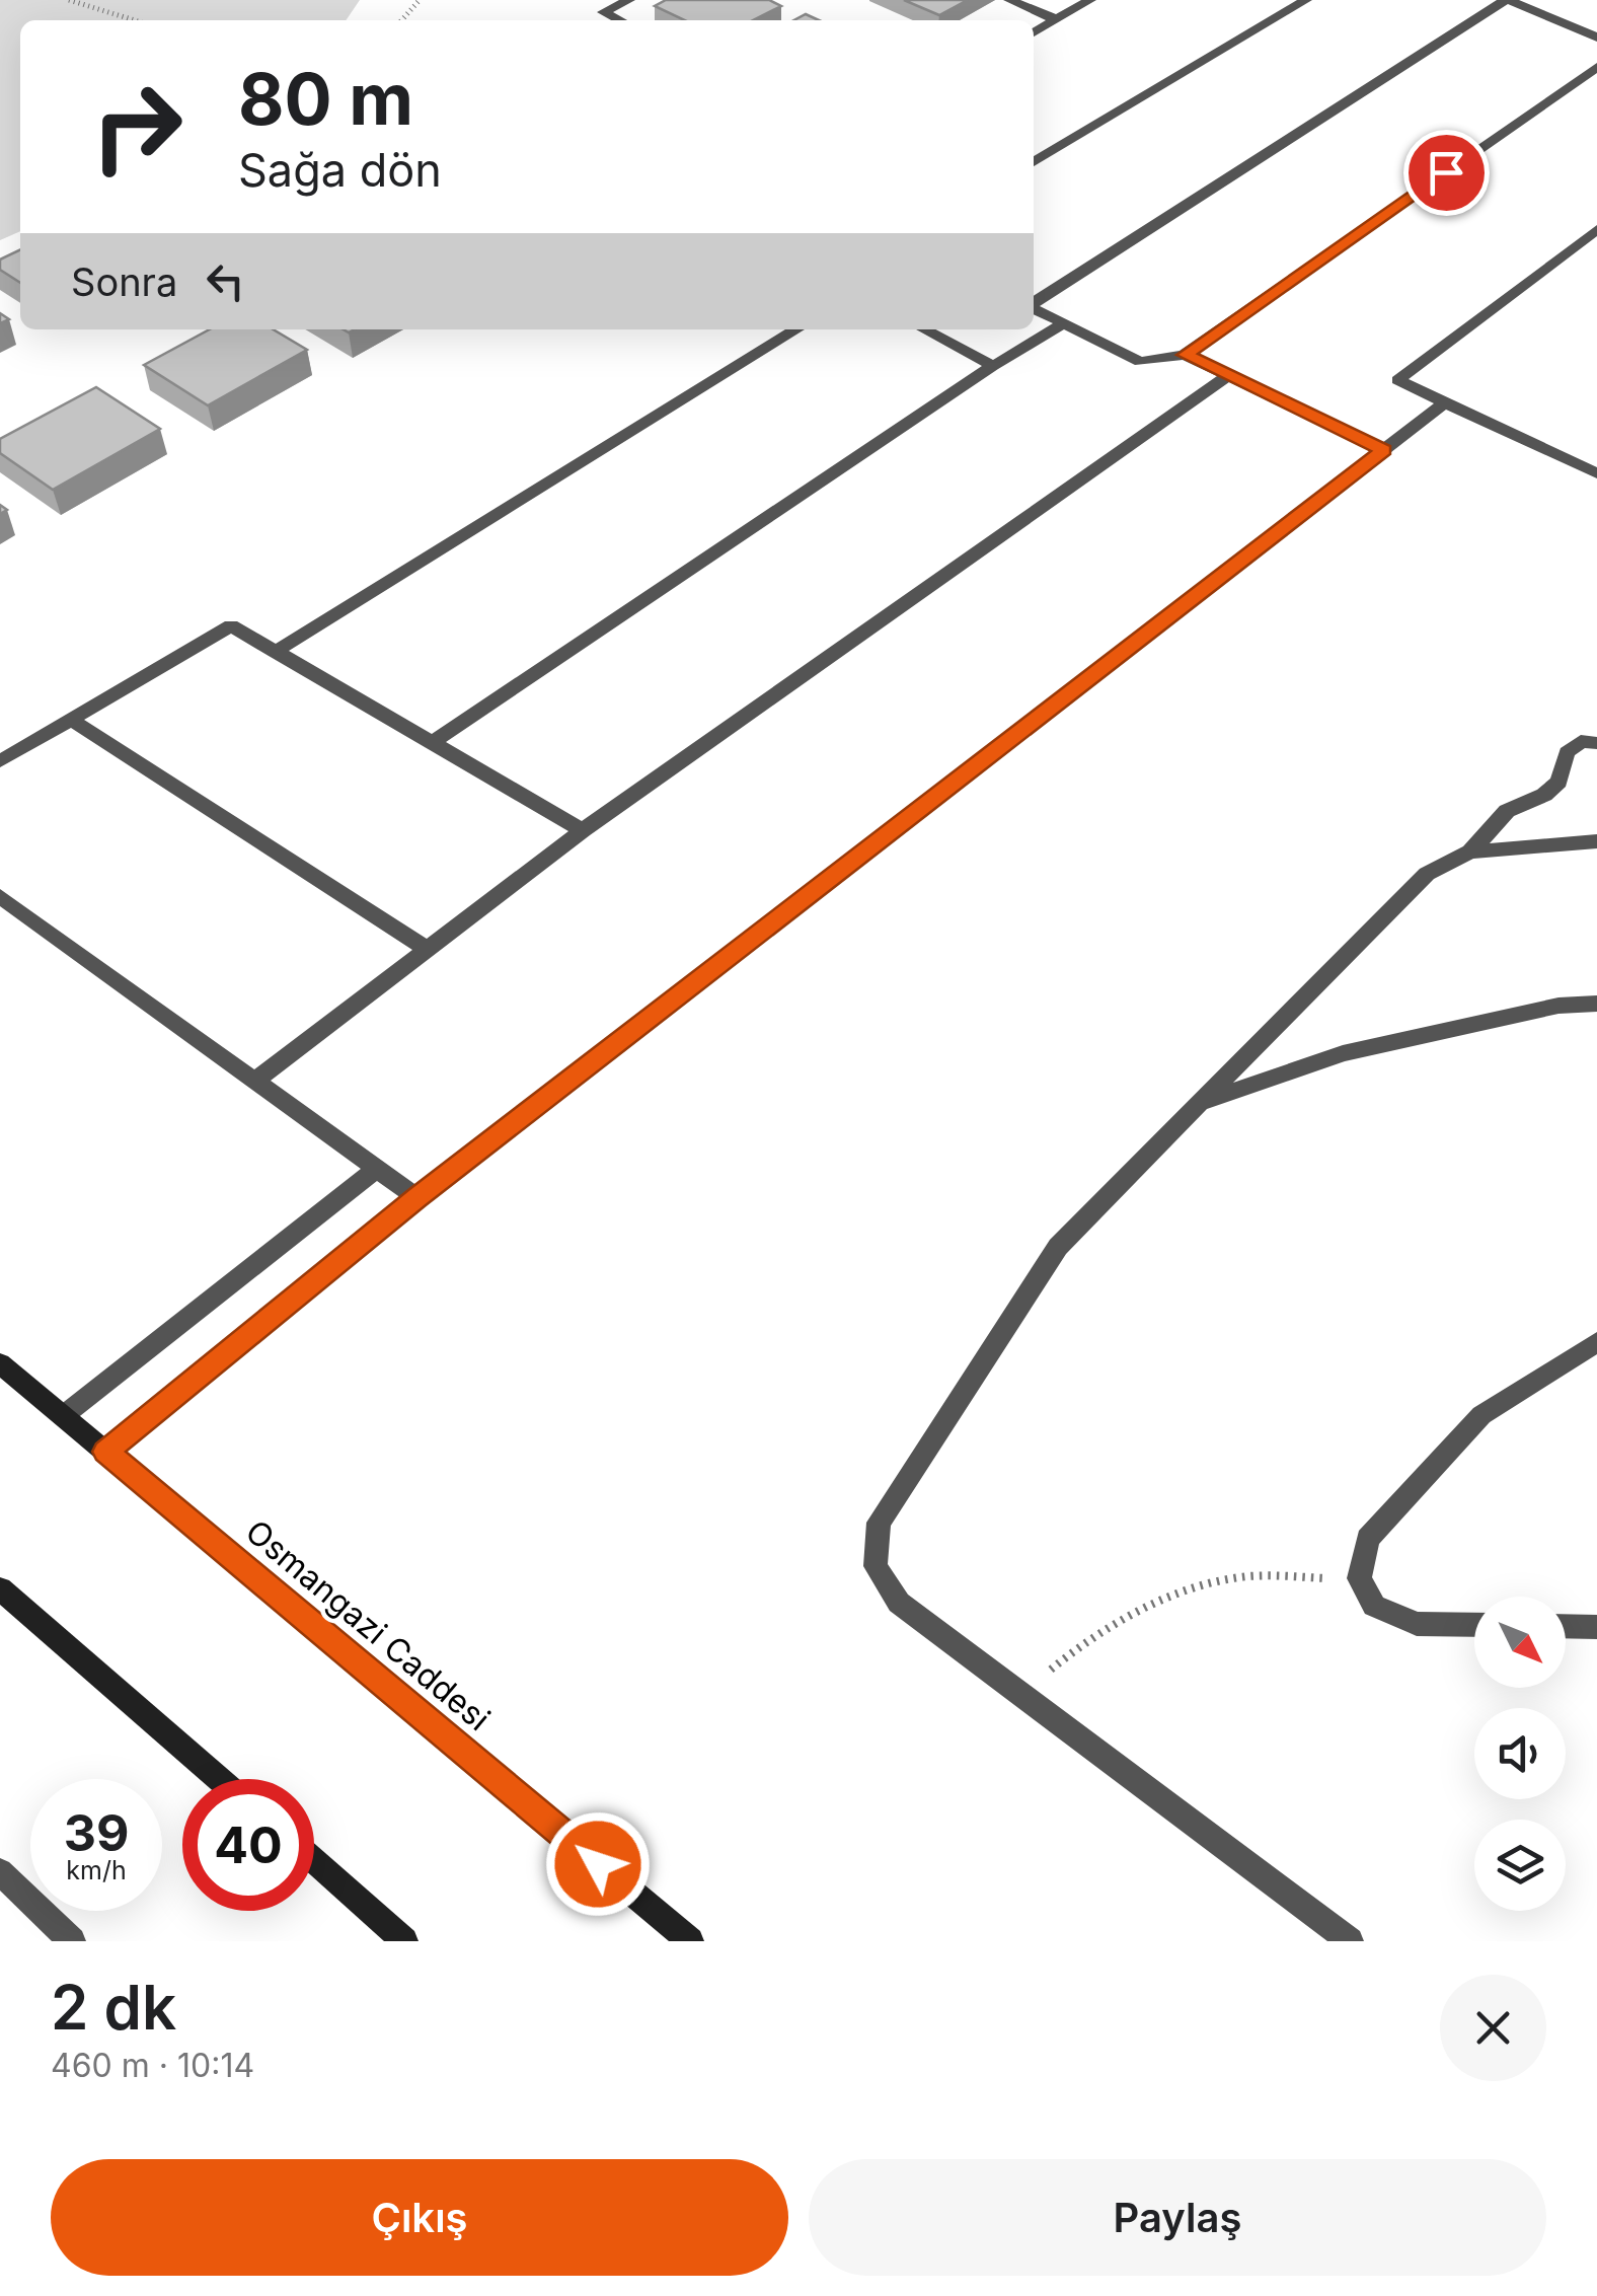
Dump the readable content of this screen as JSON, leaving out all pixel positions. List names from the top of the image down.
{
  "streets": {
    "street": ["Osmangazi Caddesi"]
  },
  "north": "bottom right",
  "page": {
    "turn": ["80 m", "Sağa dön"],
    "then": "Sonra",
    "speed": "39 km/h",
    "limit": "40",
    "heading": ["2 dk", "460 m · 10:14"],
    "buttons": ["Çıkış", "Paylaş"]
  }
}
